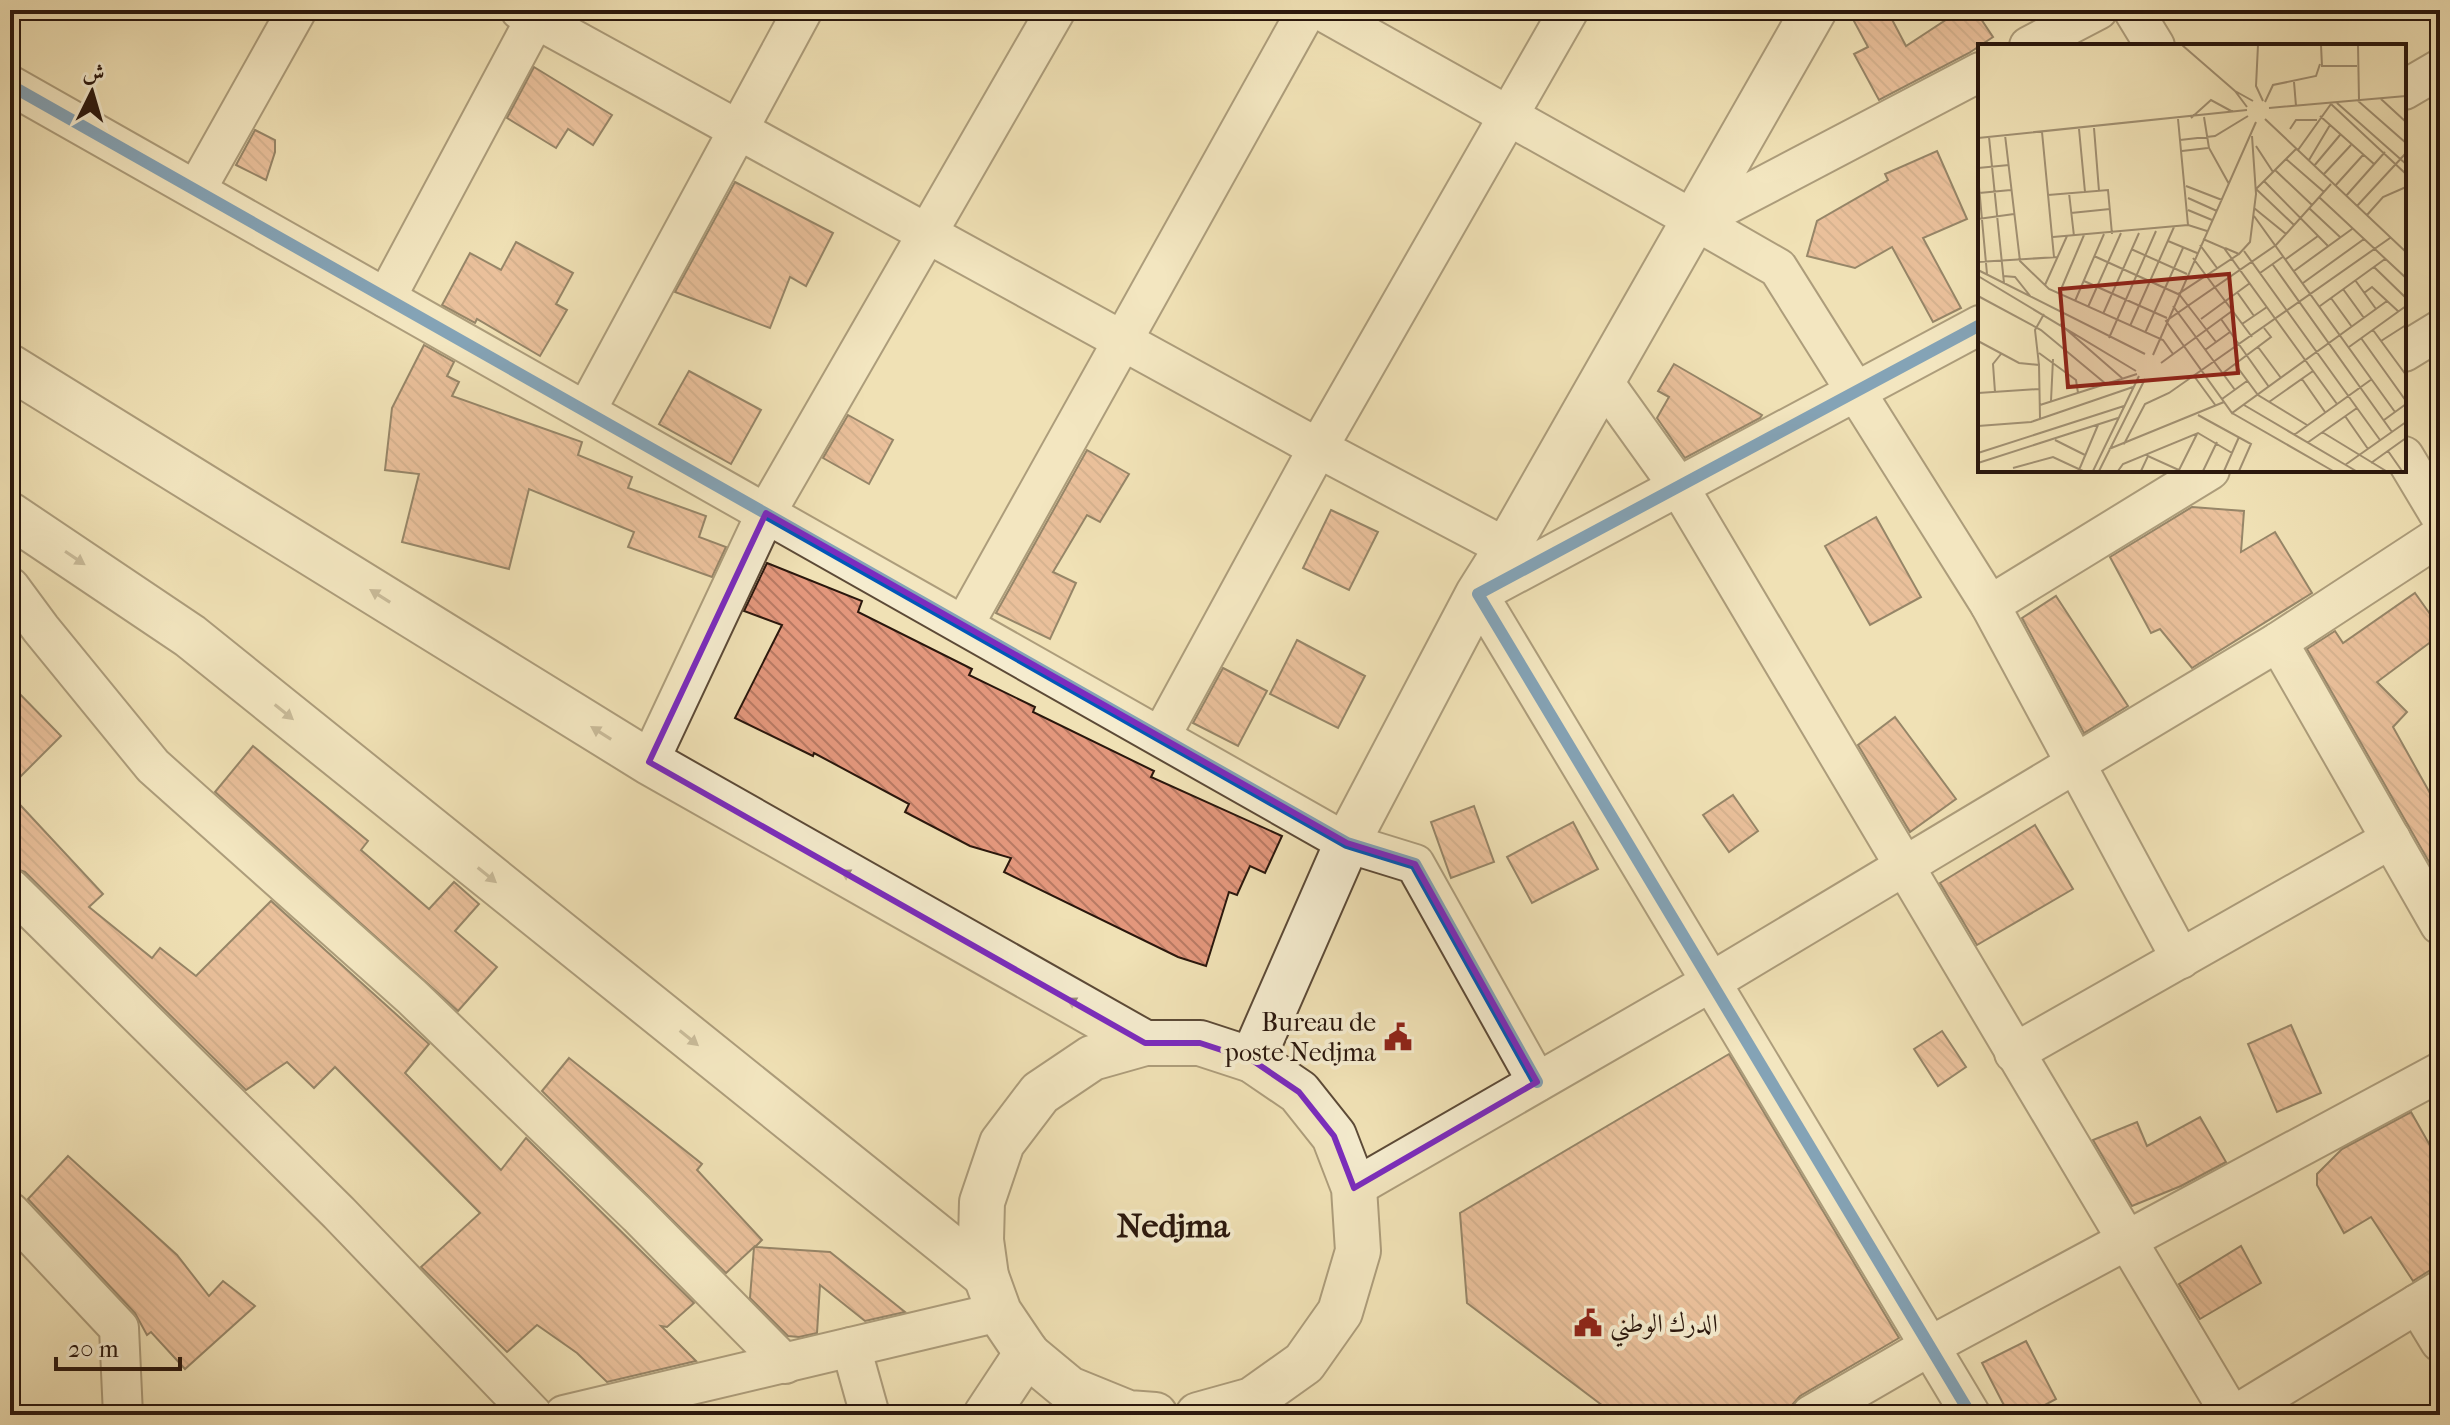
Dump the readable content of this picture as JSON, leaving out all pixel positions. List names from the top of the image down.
{
  "districts": ["Nedjma"],
  "places": {
    "public building": ["Bureau de poste Nedjma", "الدرك الوطني"]
  },
  "scale_bar": "20 m",
  "north": "top"
}
